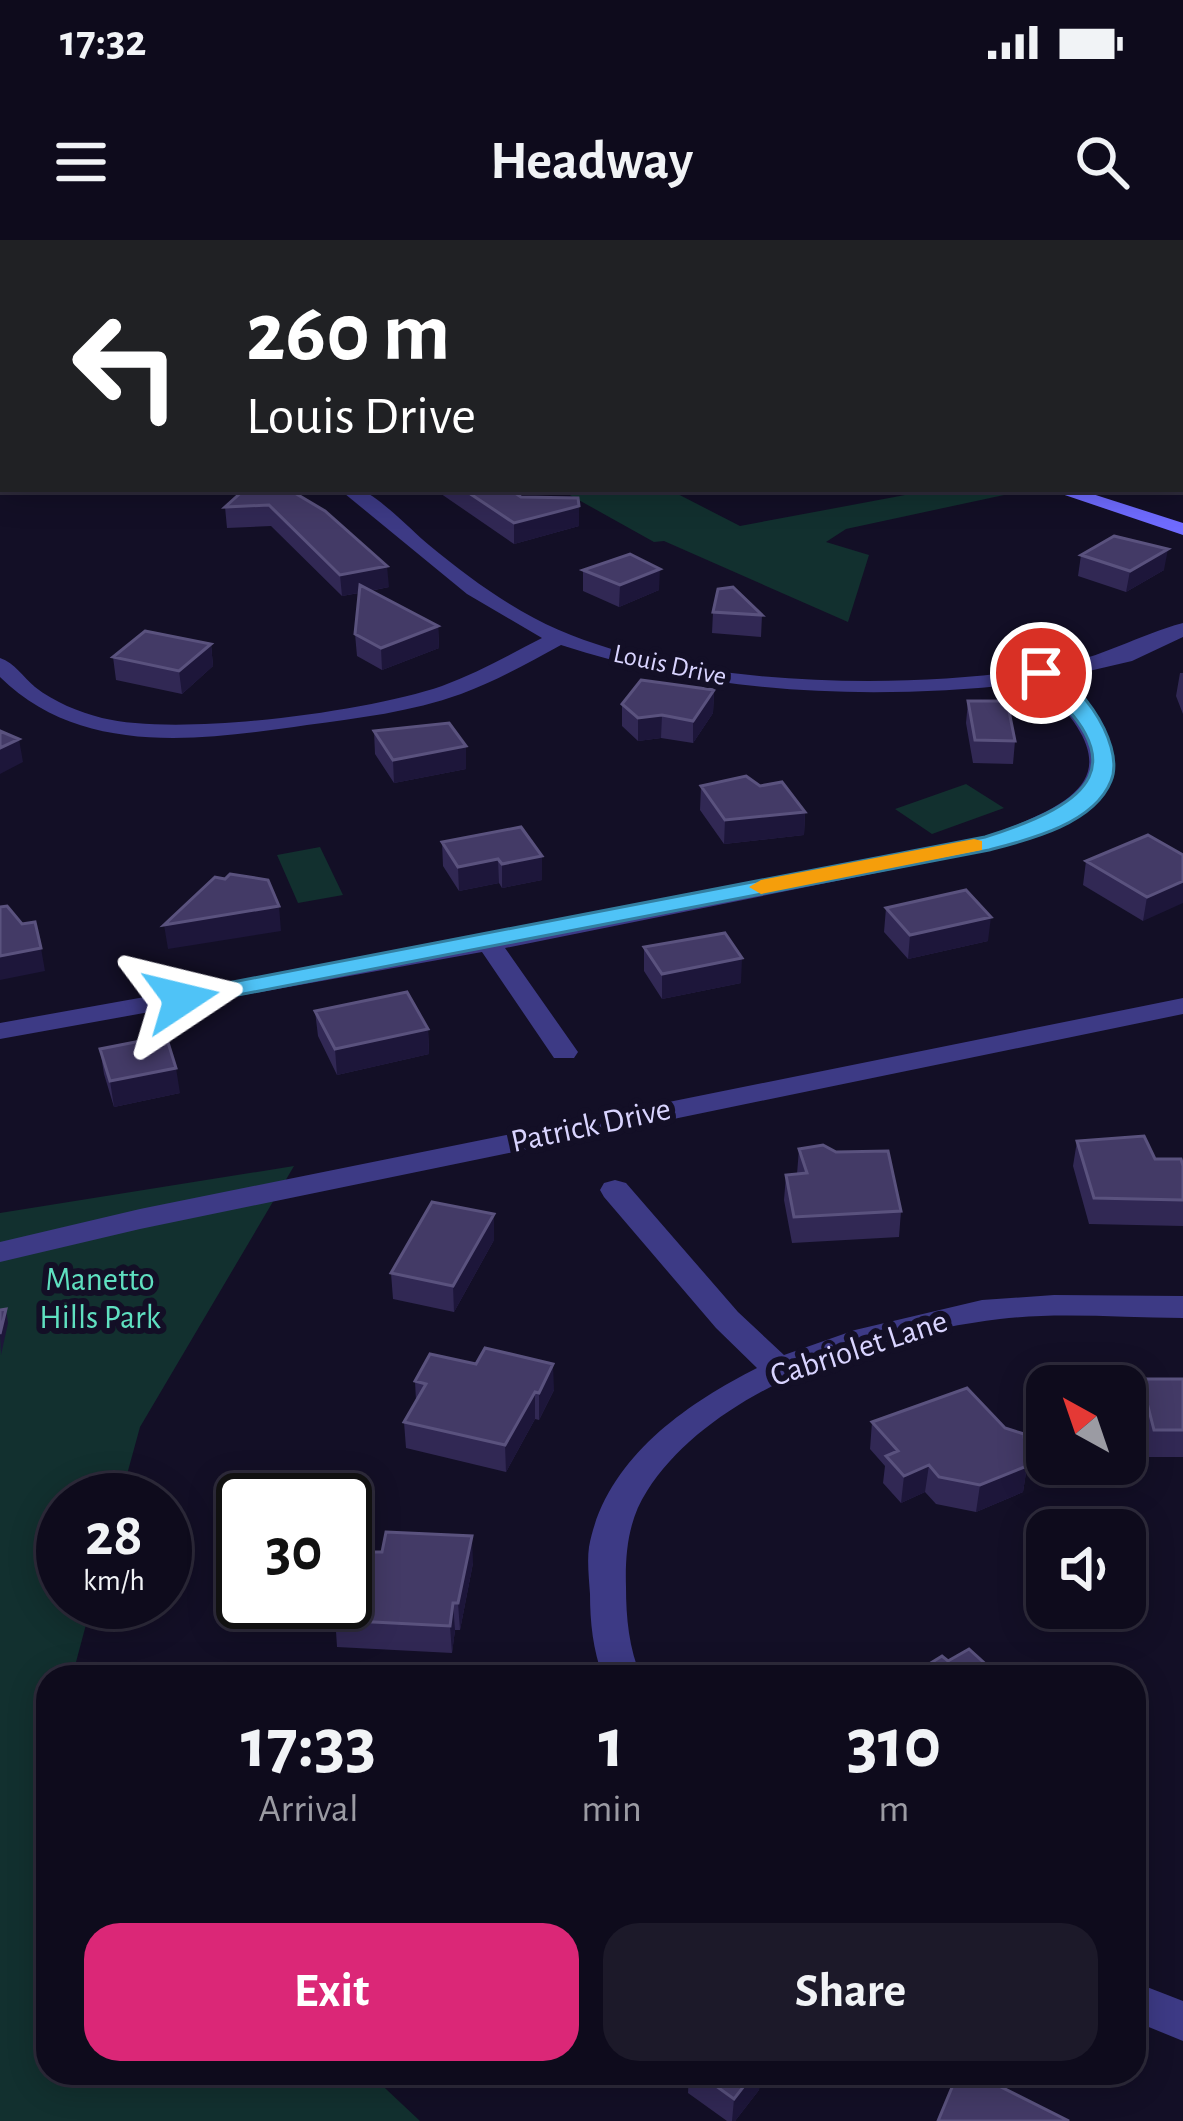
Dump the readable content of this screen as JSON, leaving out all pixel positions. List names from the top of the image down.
{
  "streets": {
    "street": ["Louis Drive", "Patrick Drive", "Cabriolet Lane"]
  },
  "crossings": [
    ["Patrick Drive", "Cabriolet Lane"]
  ],
  "parks": ["Manetto Hills Park"],
  "north": "top left",
  "page": {
    "status": "17:32",
    "header": "Headway",
    "turn": ["260 m", "Louis Drive"],
    "speed": "28 km/h",
    "limit": "30",
    "eta": [
      "17:33",
      "Arrival",
      "1",
      "min",
      "310",
      "m"
    ],
    "buttons": ["Exit", "Share"]
  }
}
